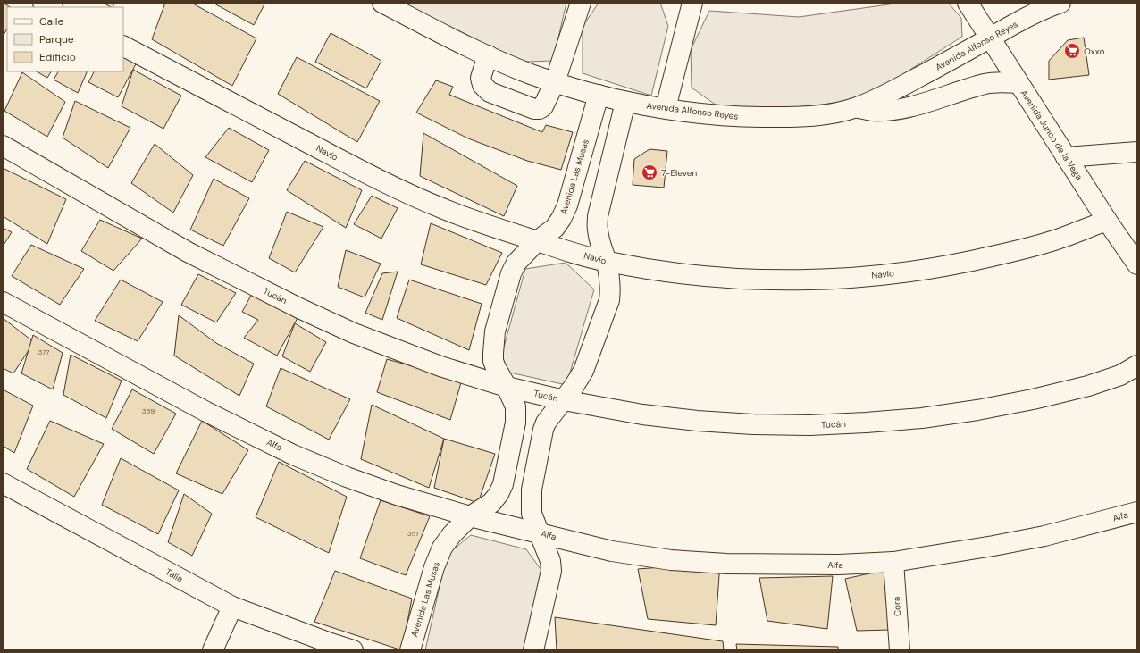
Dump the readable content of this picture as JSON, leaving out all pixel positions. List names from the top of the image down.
{
  "streets": {
    "street": [
      "Avenida Alfonso Reyes",
      "Avenida Junco de la Vega",
      "Navío",
      "Avenida Las Musas",
      "Tucán",
      "Alfa",
      "Talía",
      "Cora"
    ]
  },
  "crossings": [
    ["Avenida Alfonso Reyes", "Avenida Junco de la Vega"],
    ["Avenida Alfonso Reyes", "Avenida Las Musas"],
    ["Avenida Junco de la Vega", "Navío"],
    ["Navío", "Avenida Las Musas"],
    ["Avenida Las Musas", "Tucán"],
    ["Avenida Las Musas", "Alfa"],
    ["Alfa", "Cora"]
  ],
  "places": {
    "supermarket": ["Oxxo", "7-Eleven"]
  },
  "house_numbers": ["377", "369", "351"],
  "legend": ["Calle", "Parque", "Edificio"]
}
